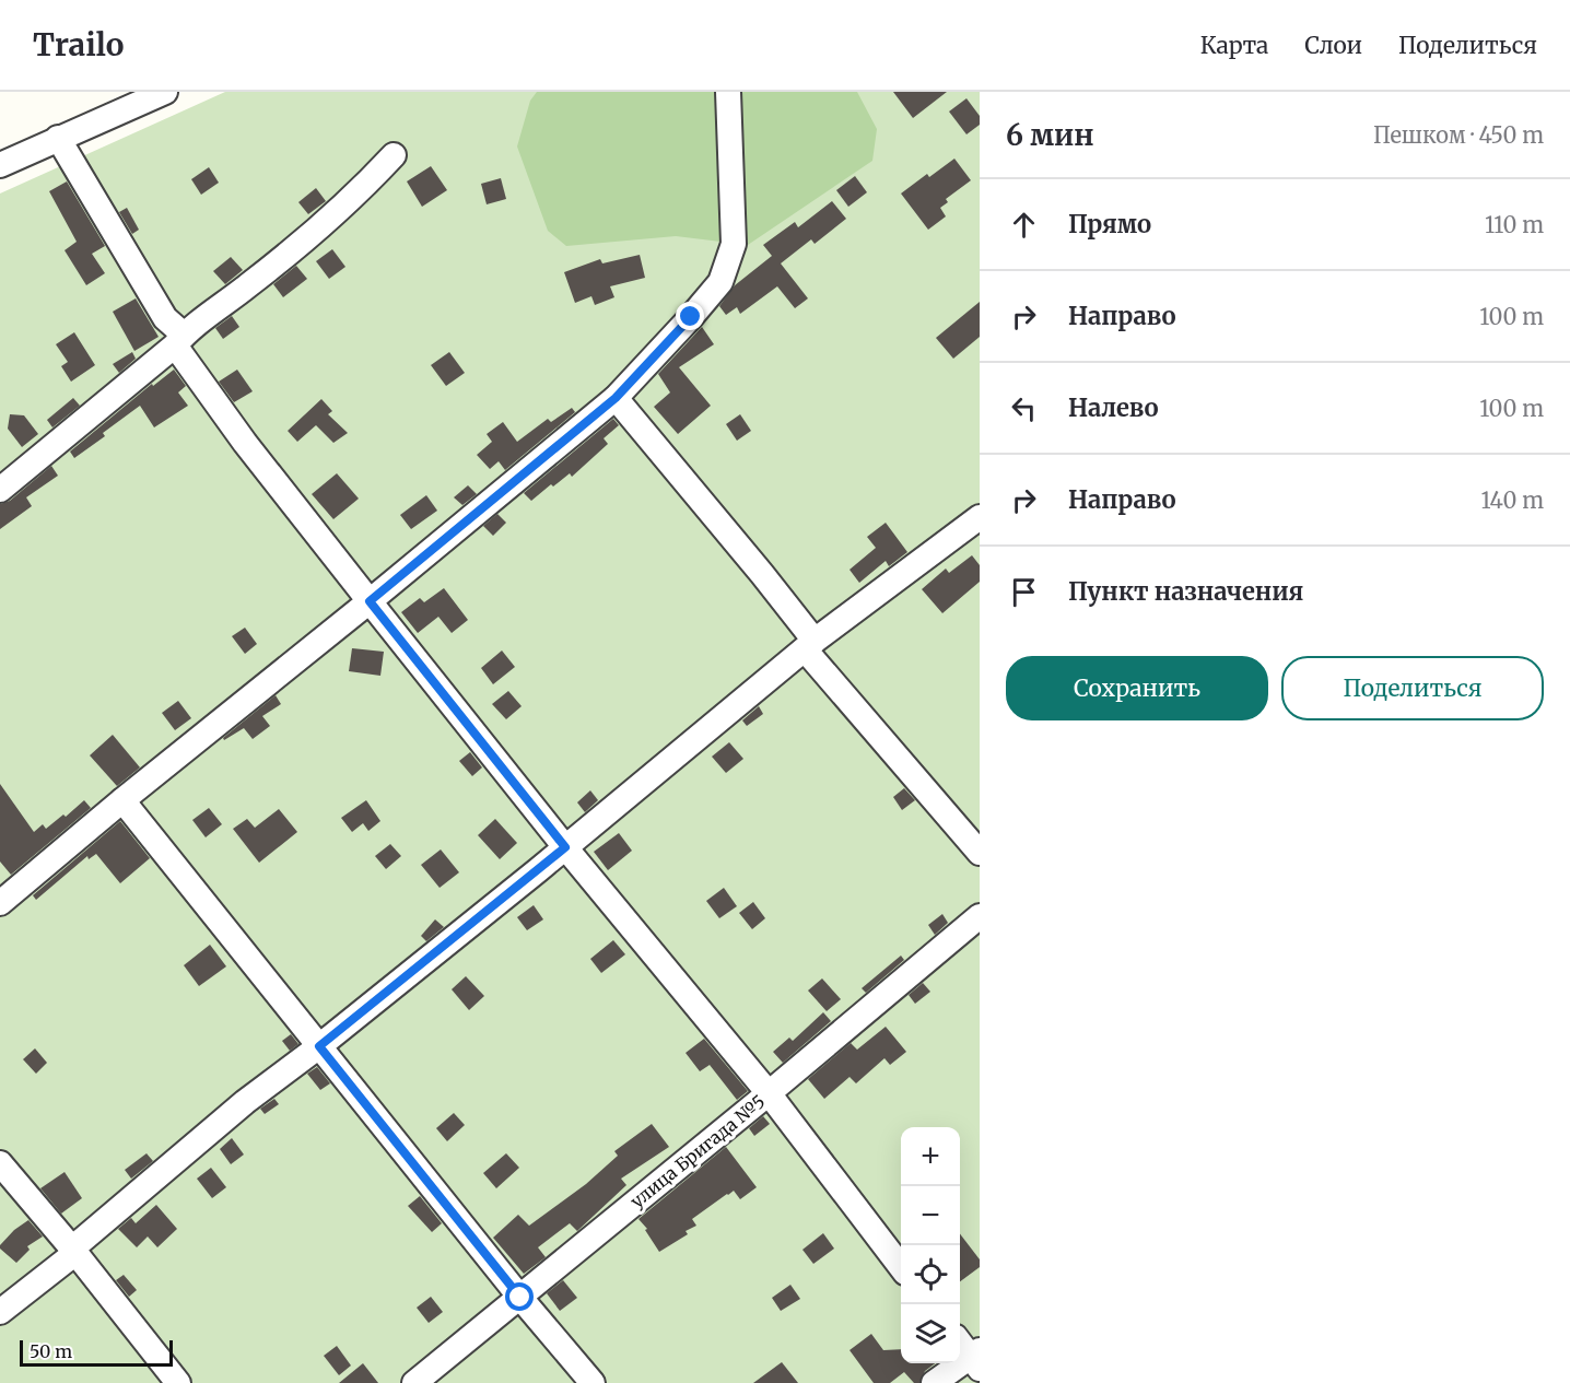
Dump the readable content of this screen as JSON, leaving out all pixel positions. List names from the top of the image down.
{
  "streets": {
    "street": ["улица Бригада №5"]
  },
  "scale_bar": "50 m",
  "page": {
    "header": "Trailo",
    "nav": ["Карта", "Слои", "Поделиться"],
    "heading": ["6 мин", "Пешком · 450 m"],
    "list": [
      ["Прямо", "110 m"],
      ["Направо", "100 m"],
      ["Налево", "100 m"],
      ["Направо", "140 m"],
      "Пункт назначения"
    ],
    "buttons": ["Сохранить", "Поделиться"],
    "map_buttons": ["+", "−"],
    "scale": "50 m"
  }
}
